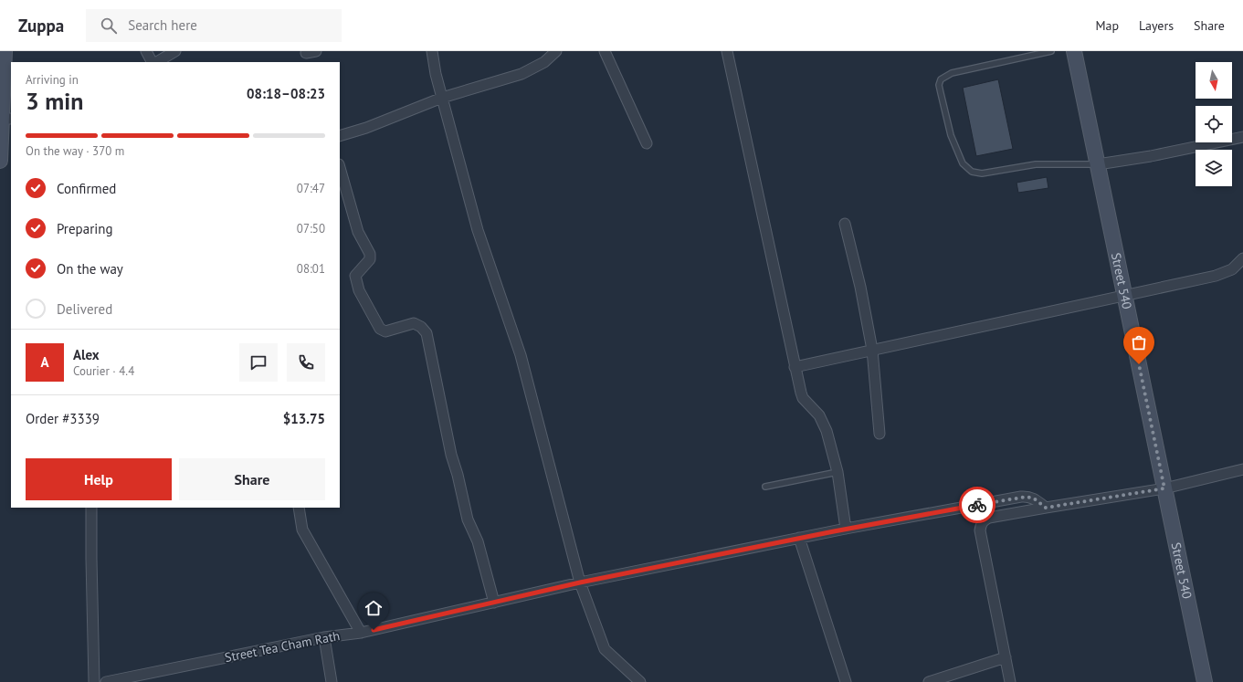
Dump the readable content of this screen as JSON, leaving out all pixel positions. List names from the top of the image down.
{
  "streets": {
    "street": ["Street 540", "Street Tea Cham Rath"]
  },
  "north": "bottom",
  "page": {
    "header": "Zuppa",
    "search": "Search here",
    "nav": ["Map", "Layers", "Share"],
    "heading": ["3 min", "Arriving in", "08:18–08:23"],
    "panel": [
      "Alex",
      "Courier · 4.4",
      "Order #3339",
      "$13.75"
    ],
    "bar": "On the way · 370 m",
    "list": [
      ["Confirmed", "07:47"],
      ["Preparing", "07:50"],
      ["On the way", "08:01"],
      "Delivered"
    ],
    "round": "A",
    "buttons": ["Help", "Share"]
  }
}
